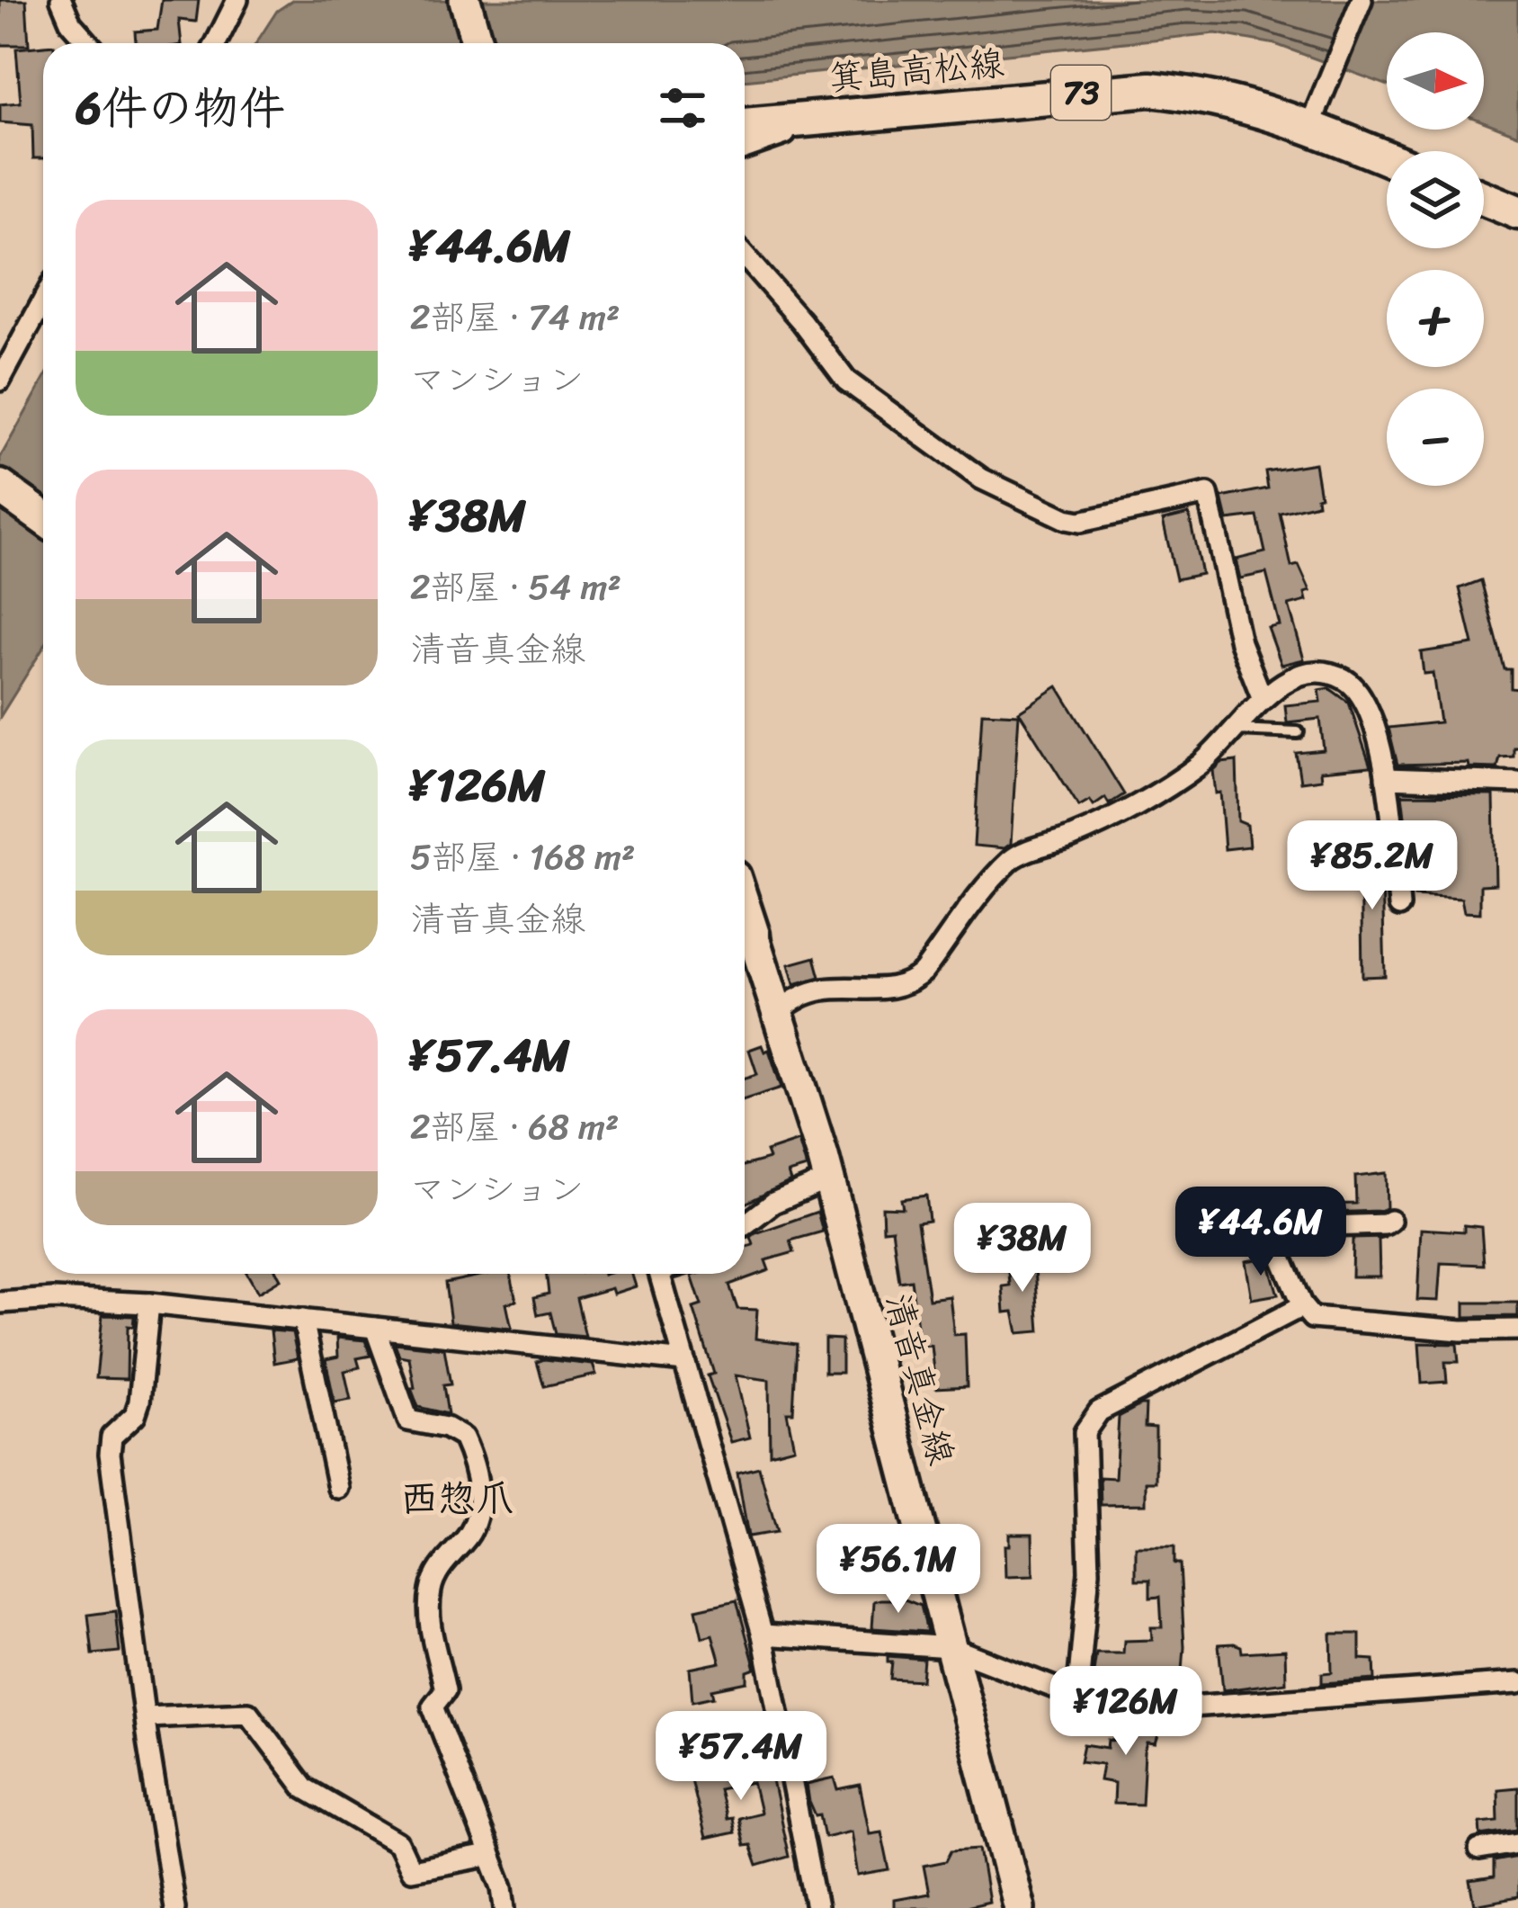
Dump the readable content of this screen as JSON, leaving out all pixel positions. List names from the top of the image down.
{
  "streets": {
    "main road": ["箕島高松線", "73", "清音真金線"]
  },
  "districts": ["西惣爪"],
  "north": "right",
  "page": {
    "map_buttons": ["+", "−"],
    "heading": "6件の物件",
    "list": [
      {
        "name": "¥44.6M",
        "note": "2部屋 · 74 m² · マンション"
      },
      {
        "name": "¥38M",
        "note": "2部屋 · 54 m² · 清音真金線"
      },
      {
        "name": "¥126M",
        "note": "5部屋 · 168 m² · 清音真金線"
      },
      {
        "name": "¥57.4M",
        "note": "2部屋 · 68 m² · マンション"
      }
    ],
    "price": [
      "¥85.2M",
      "¥44.6M",
      "¥38M",
      "¥56.1M",
      "¥126M",
      "¥57.4M"
    ]
  }
}
